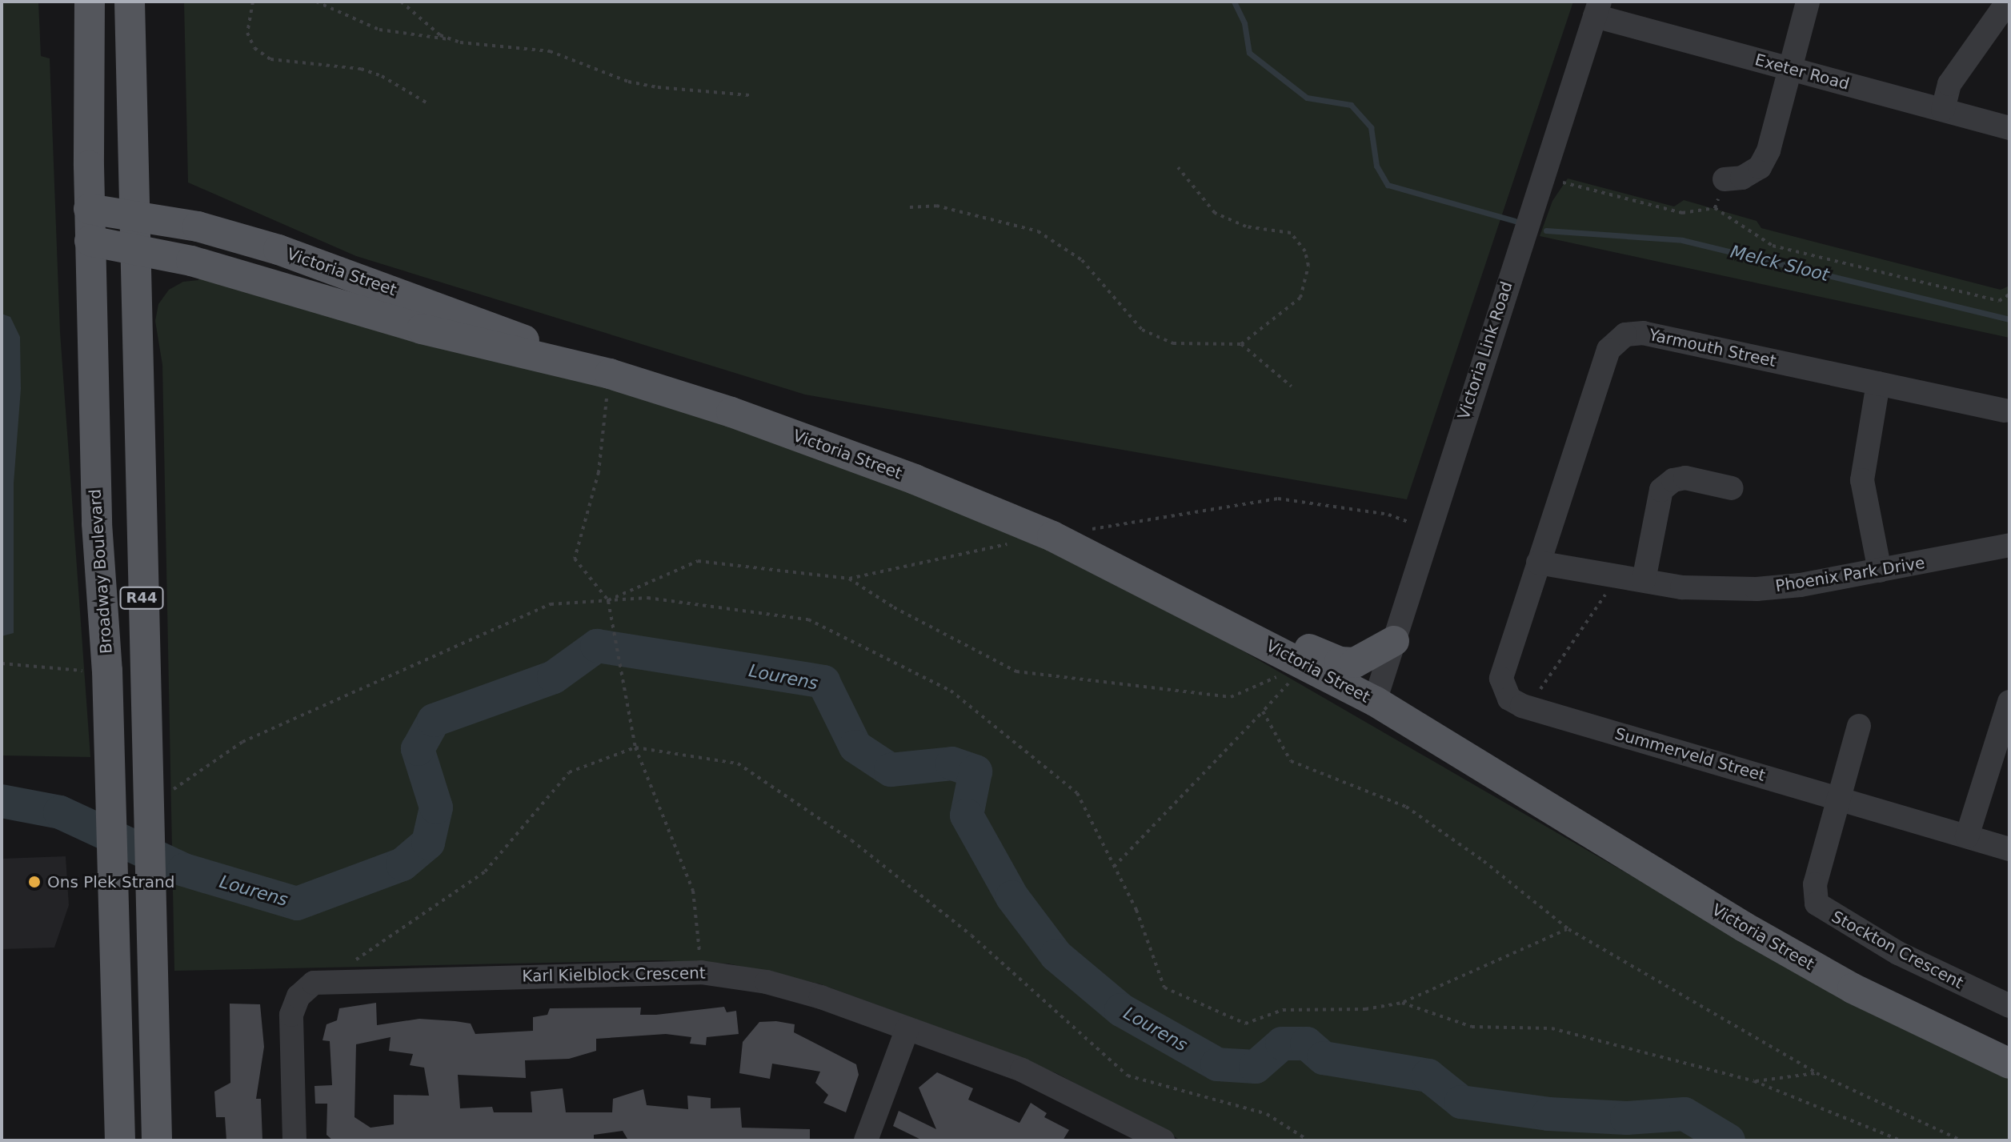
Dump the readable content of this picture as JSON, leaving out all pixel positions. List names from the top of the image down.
{
  "streets": {
    "main road": ["Victoria Street", "Broadway Boulevard", "R44"],
    "street": [
      "Exeter Road",
      "Yarmouth Street",
      "Victoria Link Road",
      "Phoenix Park Drive",
      "Summerveld Street",
      "Stockton Crescent",
      "Karl Kielblock Crescent"
    ]
  },
  "crossings": [
    ["Exeter Road", "Victoria Link Road"],
    ["Victoria Street", "Victoria Link Road"],
    ["Victoria Street", "Broadway Boulevard"],
    ["Victoria Street", "R44"],
    ["Yarmouth Street", "Phoenix Park Drive"],
    ["Yarmouth Street", "Summerveld Street"],
    ["Phoenix Park Drive", "Summerveld Street"],
    ["Summerveld Street", "Stockton Crescent"]
  ],
  "water": ["Melck Sloot", "Lourens"],
  "places": ["Ons Plek Strand"]
}
